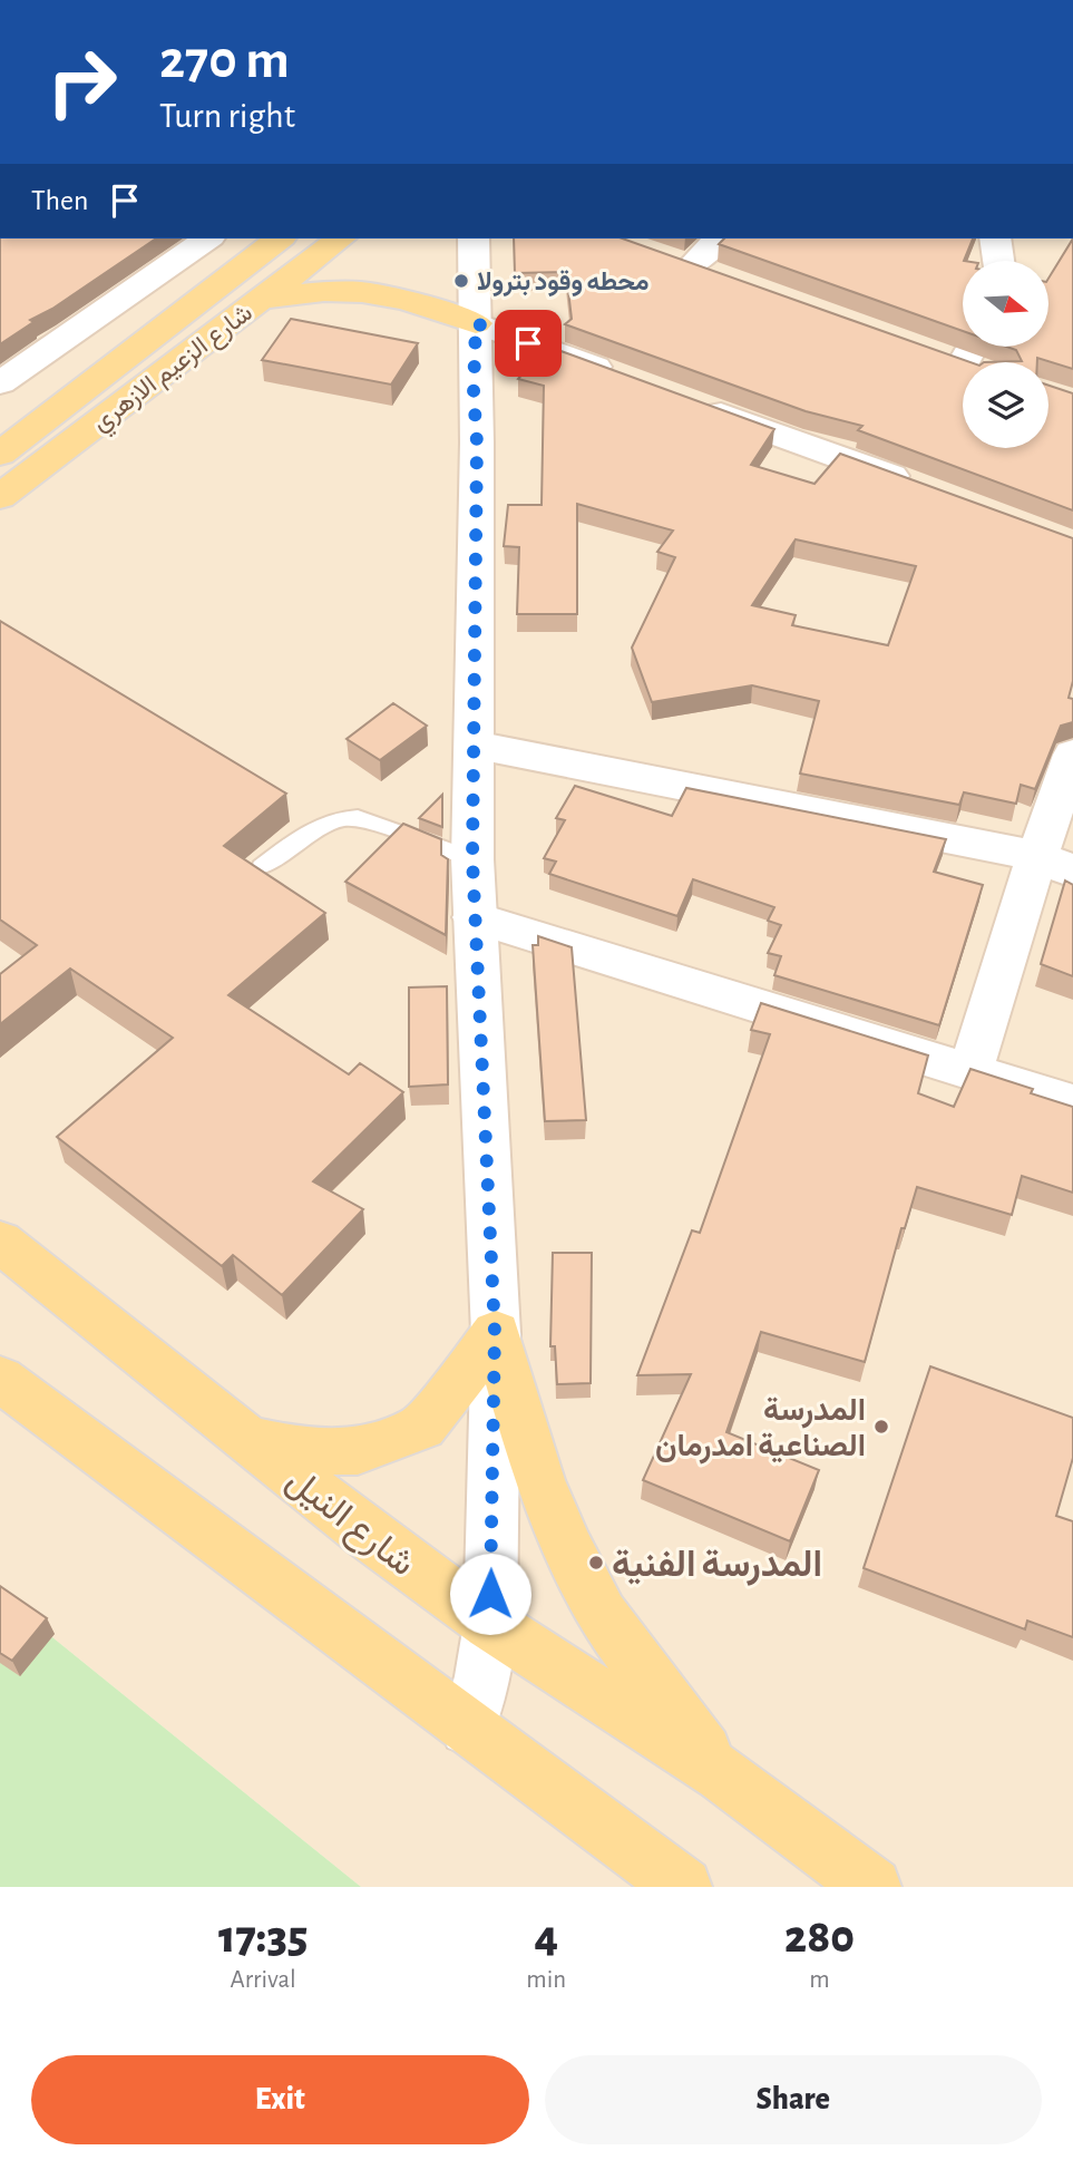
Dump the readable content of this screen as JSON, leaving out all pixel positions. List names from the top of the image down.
{
  "streets": {
    "main road": ["شارع الزعيم الازهري", "شارع النيل"]
  },
  "places": ["محطه وقود بترولا", "المدرسة الصناعية امدرمان", "المدرسة الفنية"],
  "north": "right",
  "page": {
    "turn": ["270 m", "Turn right"],
    "then": "Then",
    "eta": [
      "17:35",
      "Arrival",
      "4",
      "min",
      "280",
      "m"
    ],
    "buttons": ["Exit", "Share"]
  }
}
